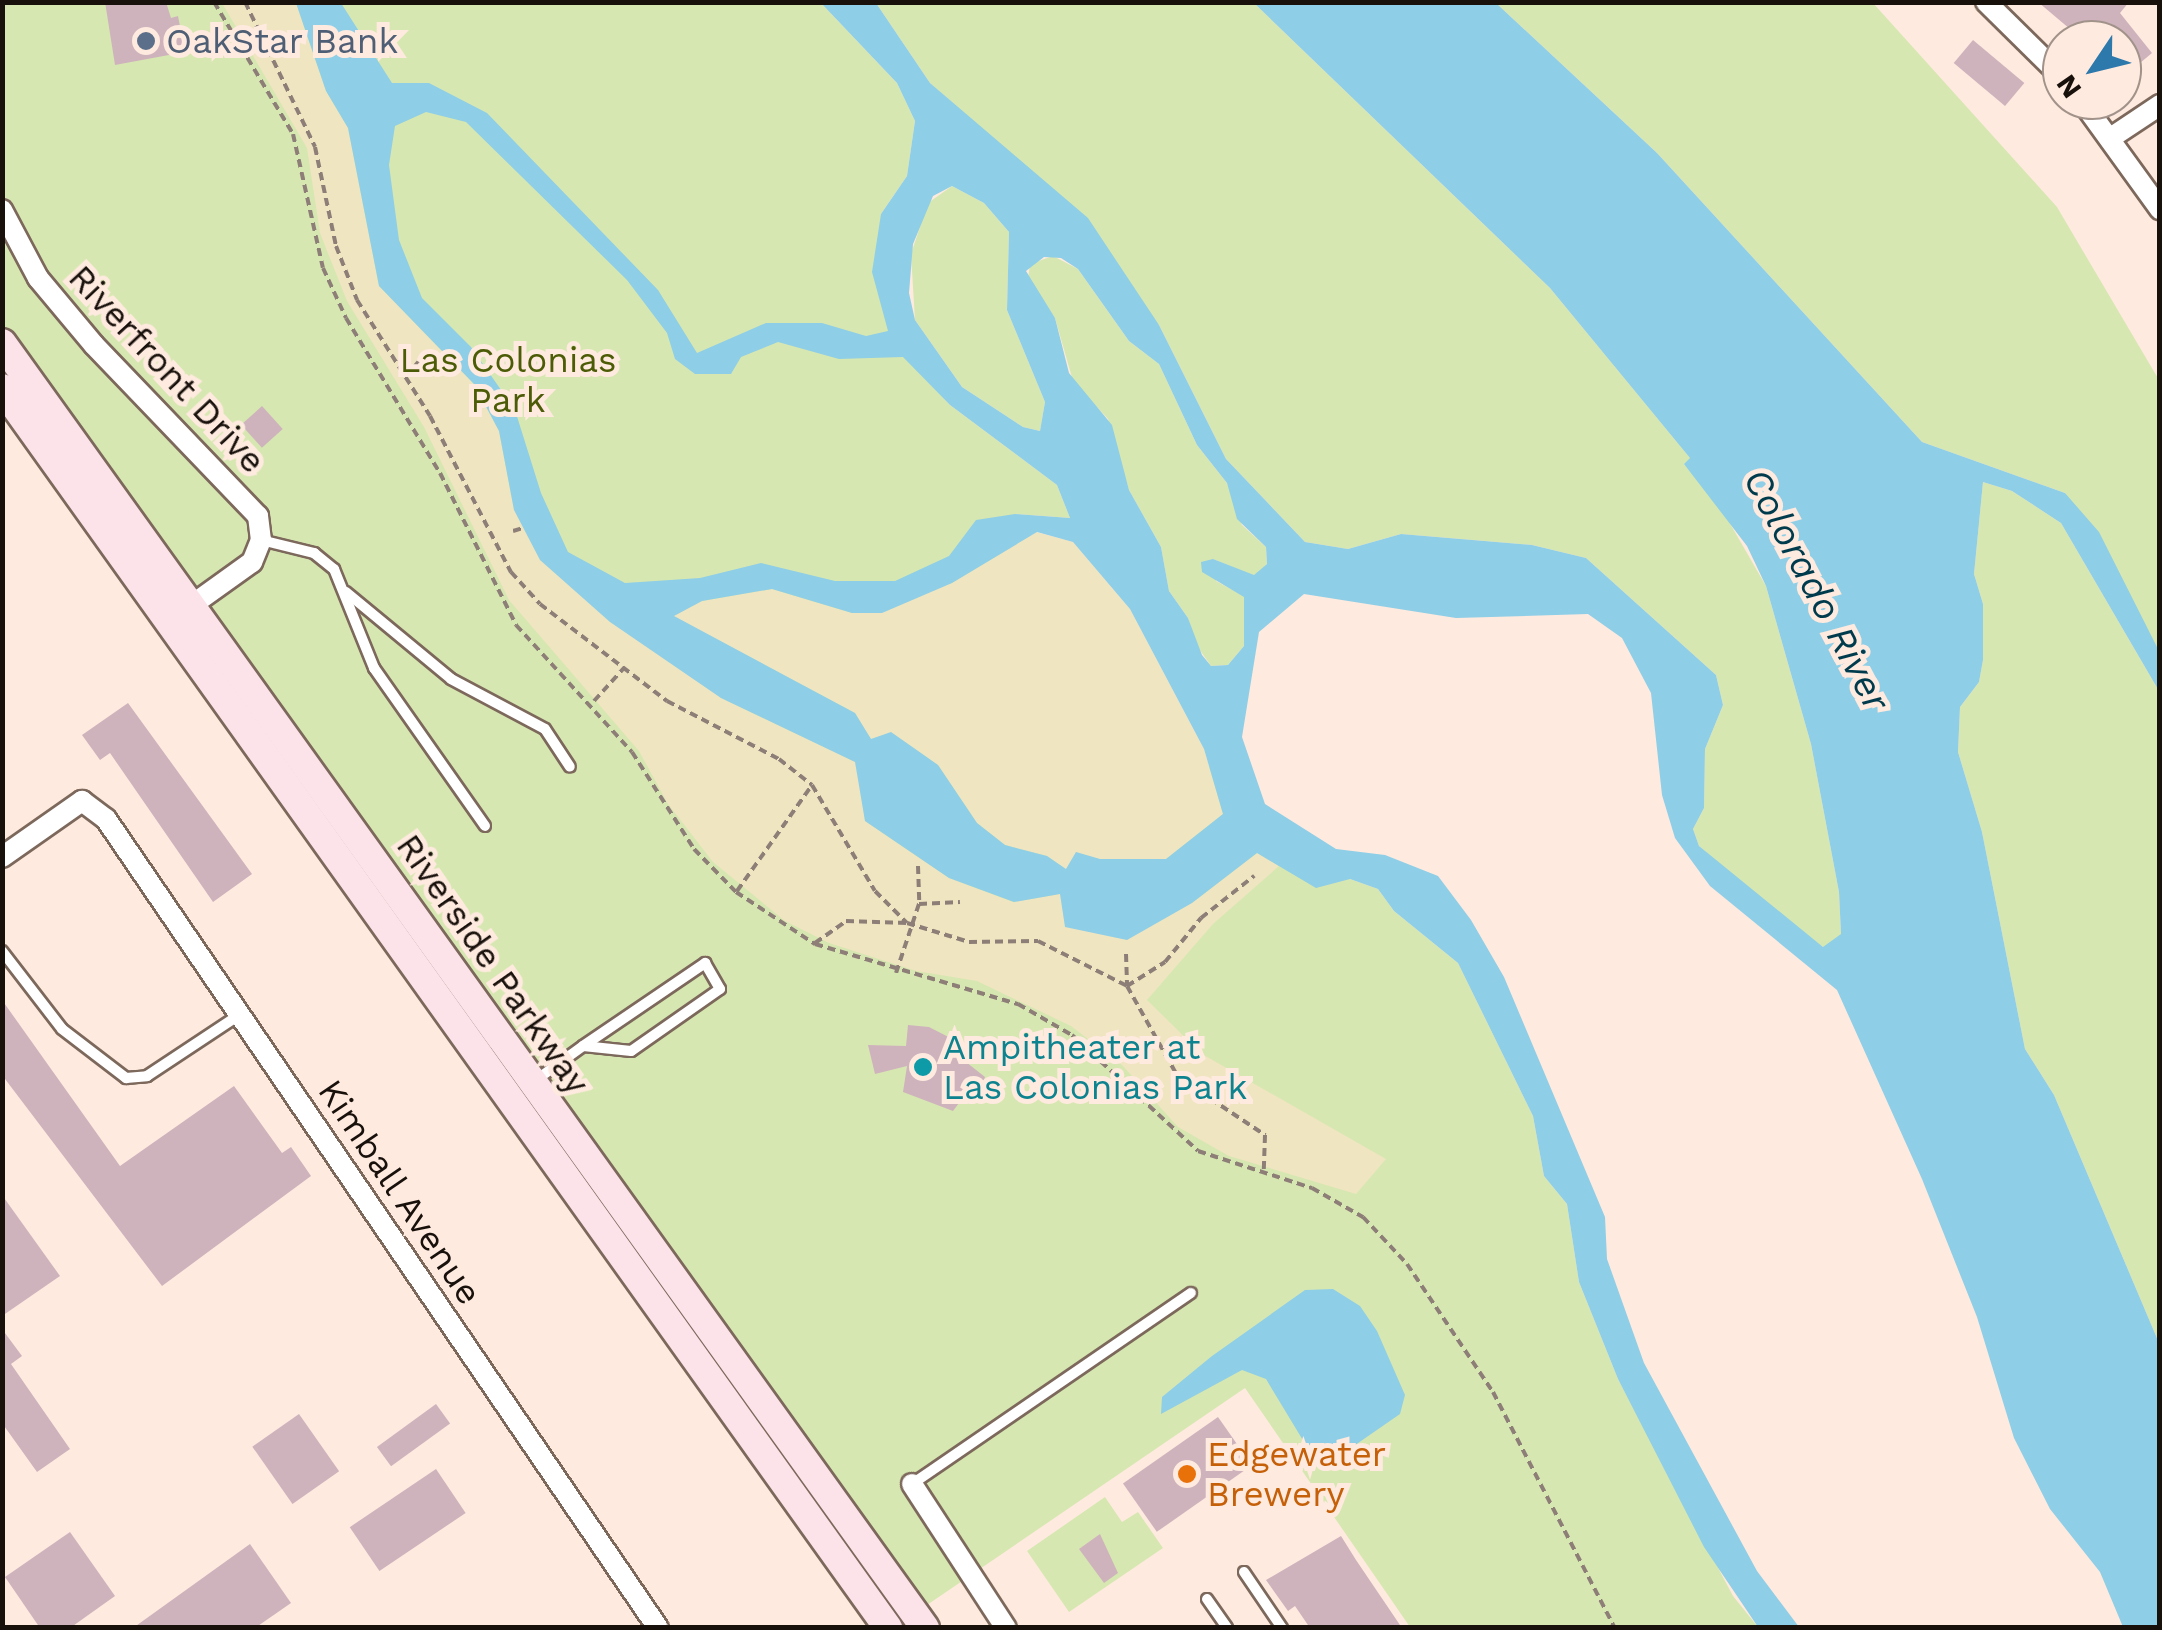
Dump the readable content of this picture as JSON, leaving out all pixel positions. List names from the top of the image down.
{
  "streets": {
    "main road": ["Riverside Parkway"],
    "street": ["Riverfront Drive", "Kimball Avenue"]
  },
  "water": ["Colorado River"],
  "parks": ["Las Colonias Park"],
  "places": ["OakStar Bank", "Ampitheater at Las Colonias Park", "Edgewater Brewery"],
  "north": "bottom left"
}
